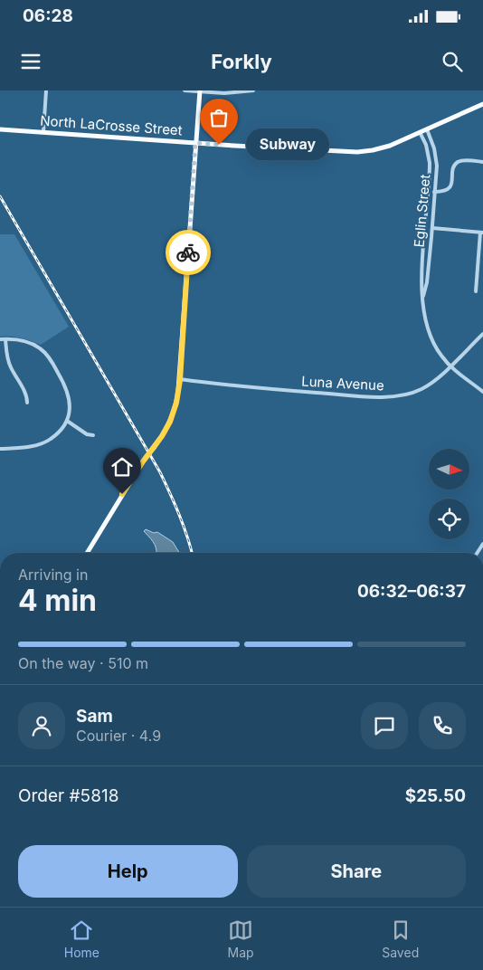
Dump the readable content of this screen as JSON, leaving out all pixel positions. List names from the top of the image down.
{
  "streets": {
    "main road": ["North LaCrosse Street"],
    "street": ["Eglin Street", "Luna Avenue"]
  },
  "crossings": [
    ["North LaCrosse Street", "Eglin Street"],
    ["Eglin Street", "Luna Avenue"]
  ],
  "places": ["Subway"],
  "north": "right",
  "page": {
    "status": "06:28",
    "header": "Forkly",
    "bubble": "Subway",
    "heading": ["4 min", "Arriving in", "06:32–06:37"],
    "panel": [
      "Sam",
      "Courier · 4.9",
      "Order #5818",
      "$25.50"
    ],
    "bar": "On the way · 510 m",
    "buttons": ["Help", "Share"],
    "tabs": ["Home", "Map", "Saved"]
  }
}
